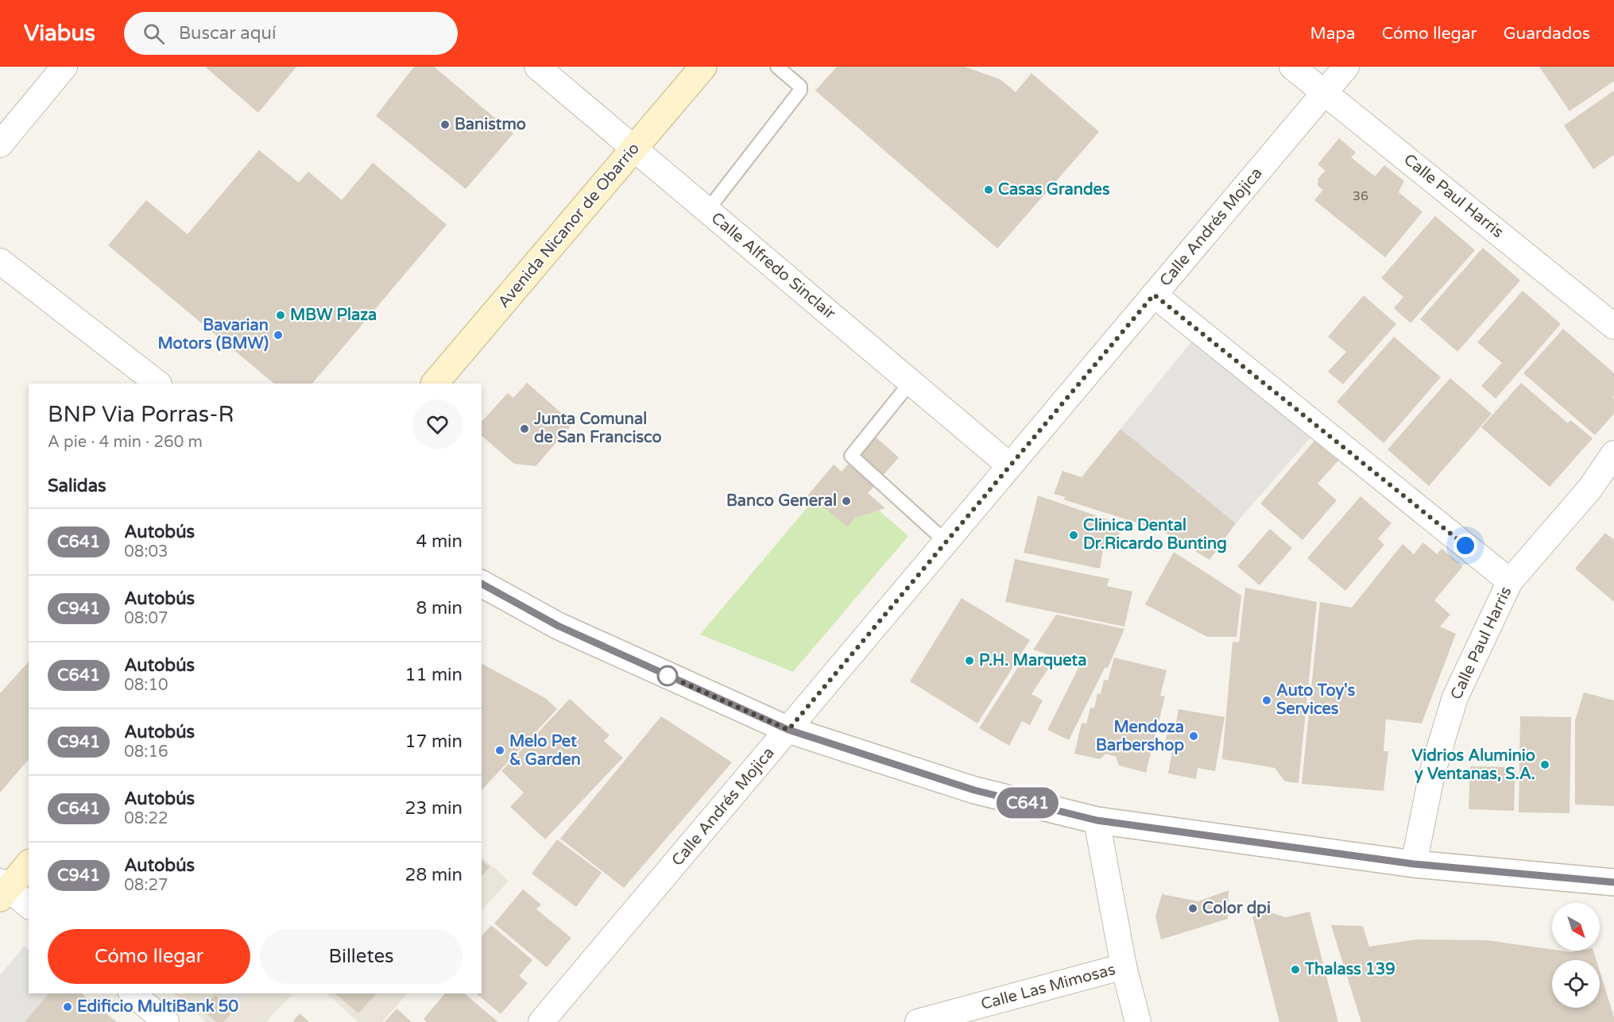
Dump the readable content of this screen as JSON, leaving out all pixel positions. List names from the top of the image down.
{
  "streets": {
    "main road": ["Avenida Nicanor de Obarrio"],
    "street": [
      "Calle Paul Harris",
      "Calle Andrés Mojica",
      "Calle Alfredo Sinclair",
      "Calle Las Mimosas"
    ]
  },
  "crossings": [
    ["Calle Paul Harris", "Calle Andrés Mojica"],
    ["Avenida Nicanor de Obarrio", "Calle Alfredo Sinclair"],
    ["Calle Andrés Mojica", "Calle Alfredo Sinclair"]
  ],
  "places": [
    "Banistmo",
    "Casas Grandes",
    "MBW Plaza",
    "Bavarian Motors (BMW)",
    "Junta Comunal de San Francisco",
    "Banco General",
    "Clinica Dental Dr.Ricardo Bunting",
    "P.H. Marqueta",
    "Auto Toy's Services",
    "Mendoza Barbershop",
    "Melo Pet & Garden",
    "Vidrios Aluminio y Ventanas, S.A.",
    "Color dpi",
    "Thalass 139",
    "Edificio MultiBank 50"
  ],
  "lines": ["bus line C641"],
  "house_numbers": ["36"],
  "north": "bottom right",
  "page": {
    "header": "Viabus",
    "search": "Buscar aquí",
    "nav": ["Mapa", "Cómo llegar", "Guardados"],
    "on_map": "C641",
    "heading": [
      ["BNP Via Porras-R", "A pie · 4 min · 260 m"],
      "Salidas"
    ],
    "list": [
      {
        "mark": "C641",
        "name": "Autobús",
        "note": "08:03",
        "value": "4 min"
      },
      {
        "mark": "C941",
        "name": "Autobús",
        "note": "08:07",
        "value": "8 min"
      },
      {
        "mark": "C641",
        "name": "Autobús",
        "note": "08:10",
        "value": "11 min"
      },
      {
        "mark": "C941",
        "name": "Autobús",
        "note": "08:16",
        "value": "17 min"
      },
      {
        "mark": "C641",
        "name": "Autobús",
        "note": "08:22",
        "value": "23 min"
      },
      {
        "mark": "C941",
        "name": "Autobús",
        "note": "08:27",
        "value": "28 min"
      }
    ],
    "buttons": ["Cómo llegar", "Billetes"]
  }
}
